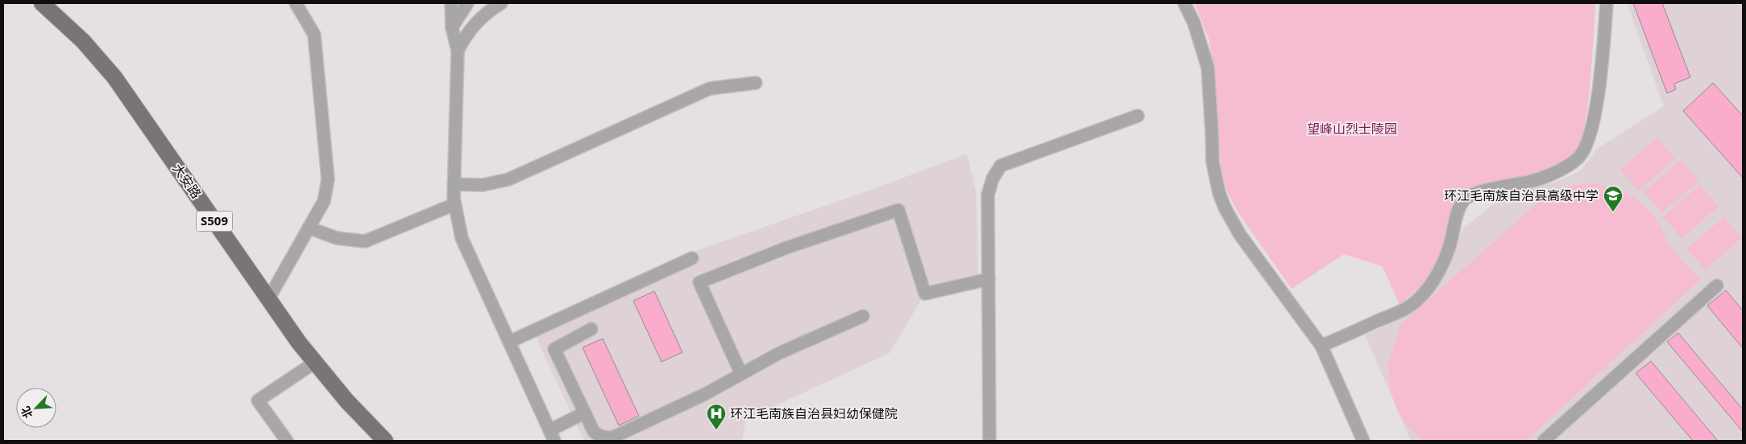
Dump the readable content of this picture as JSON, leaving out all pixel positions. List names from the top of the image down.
{
  "streets": {
    "main road": ["大安路", "S509"]
  },
  "parks": ["望峰山烈士陵园"],
  "places": {
    "school or university": ["环江毛南族自治县高级中学"],
    "hospital": ["环江毛南族自治县妇幼保健院"]
  },
  "north": "bottom left"
}
